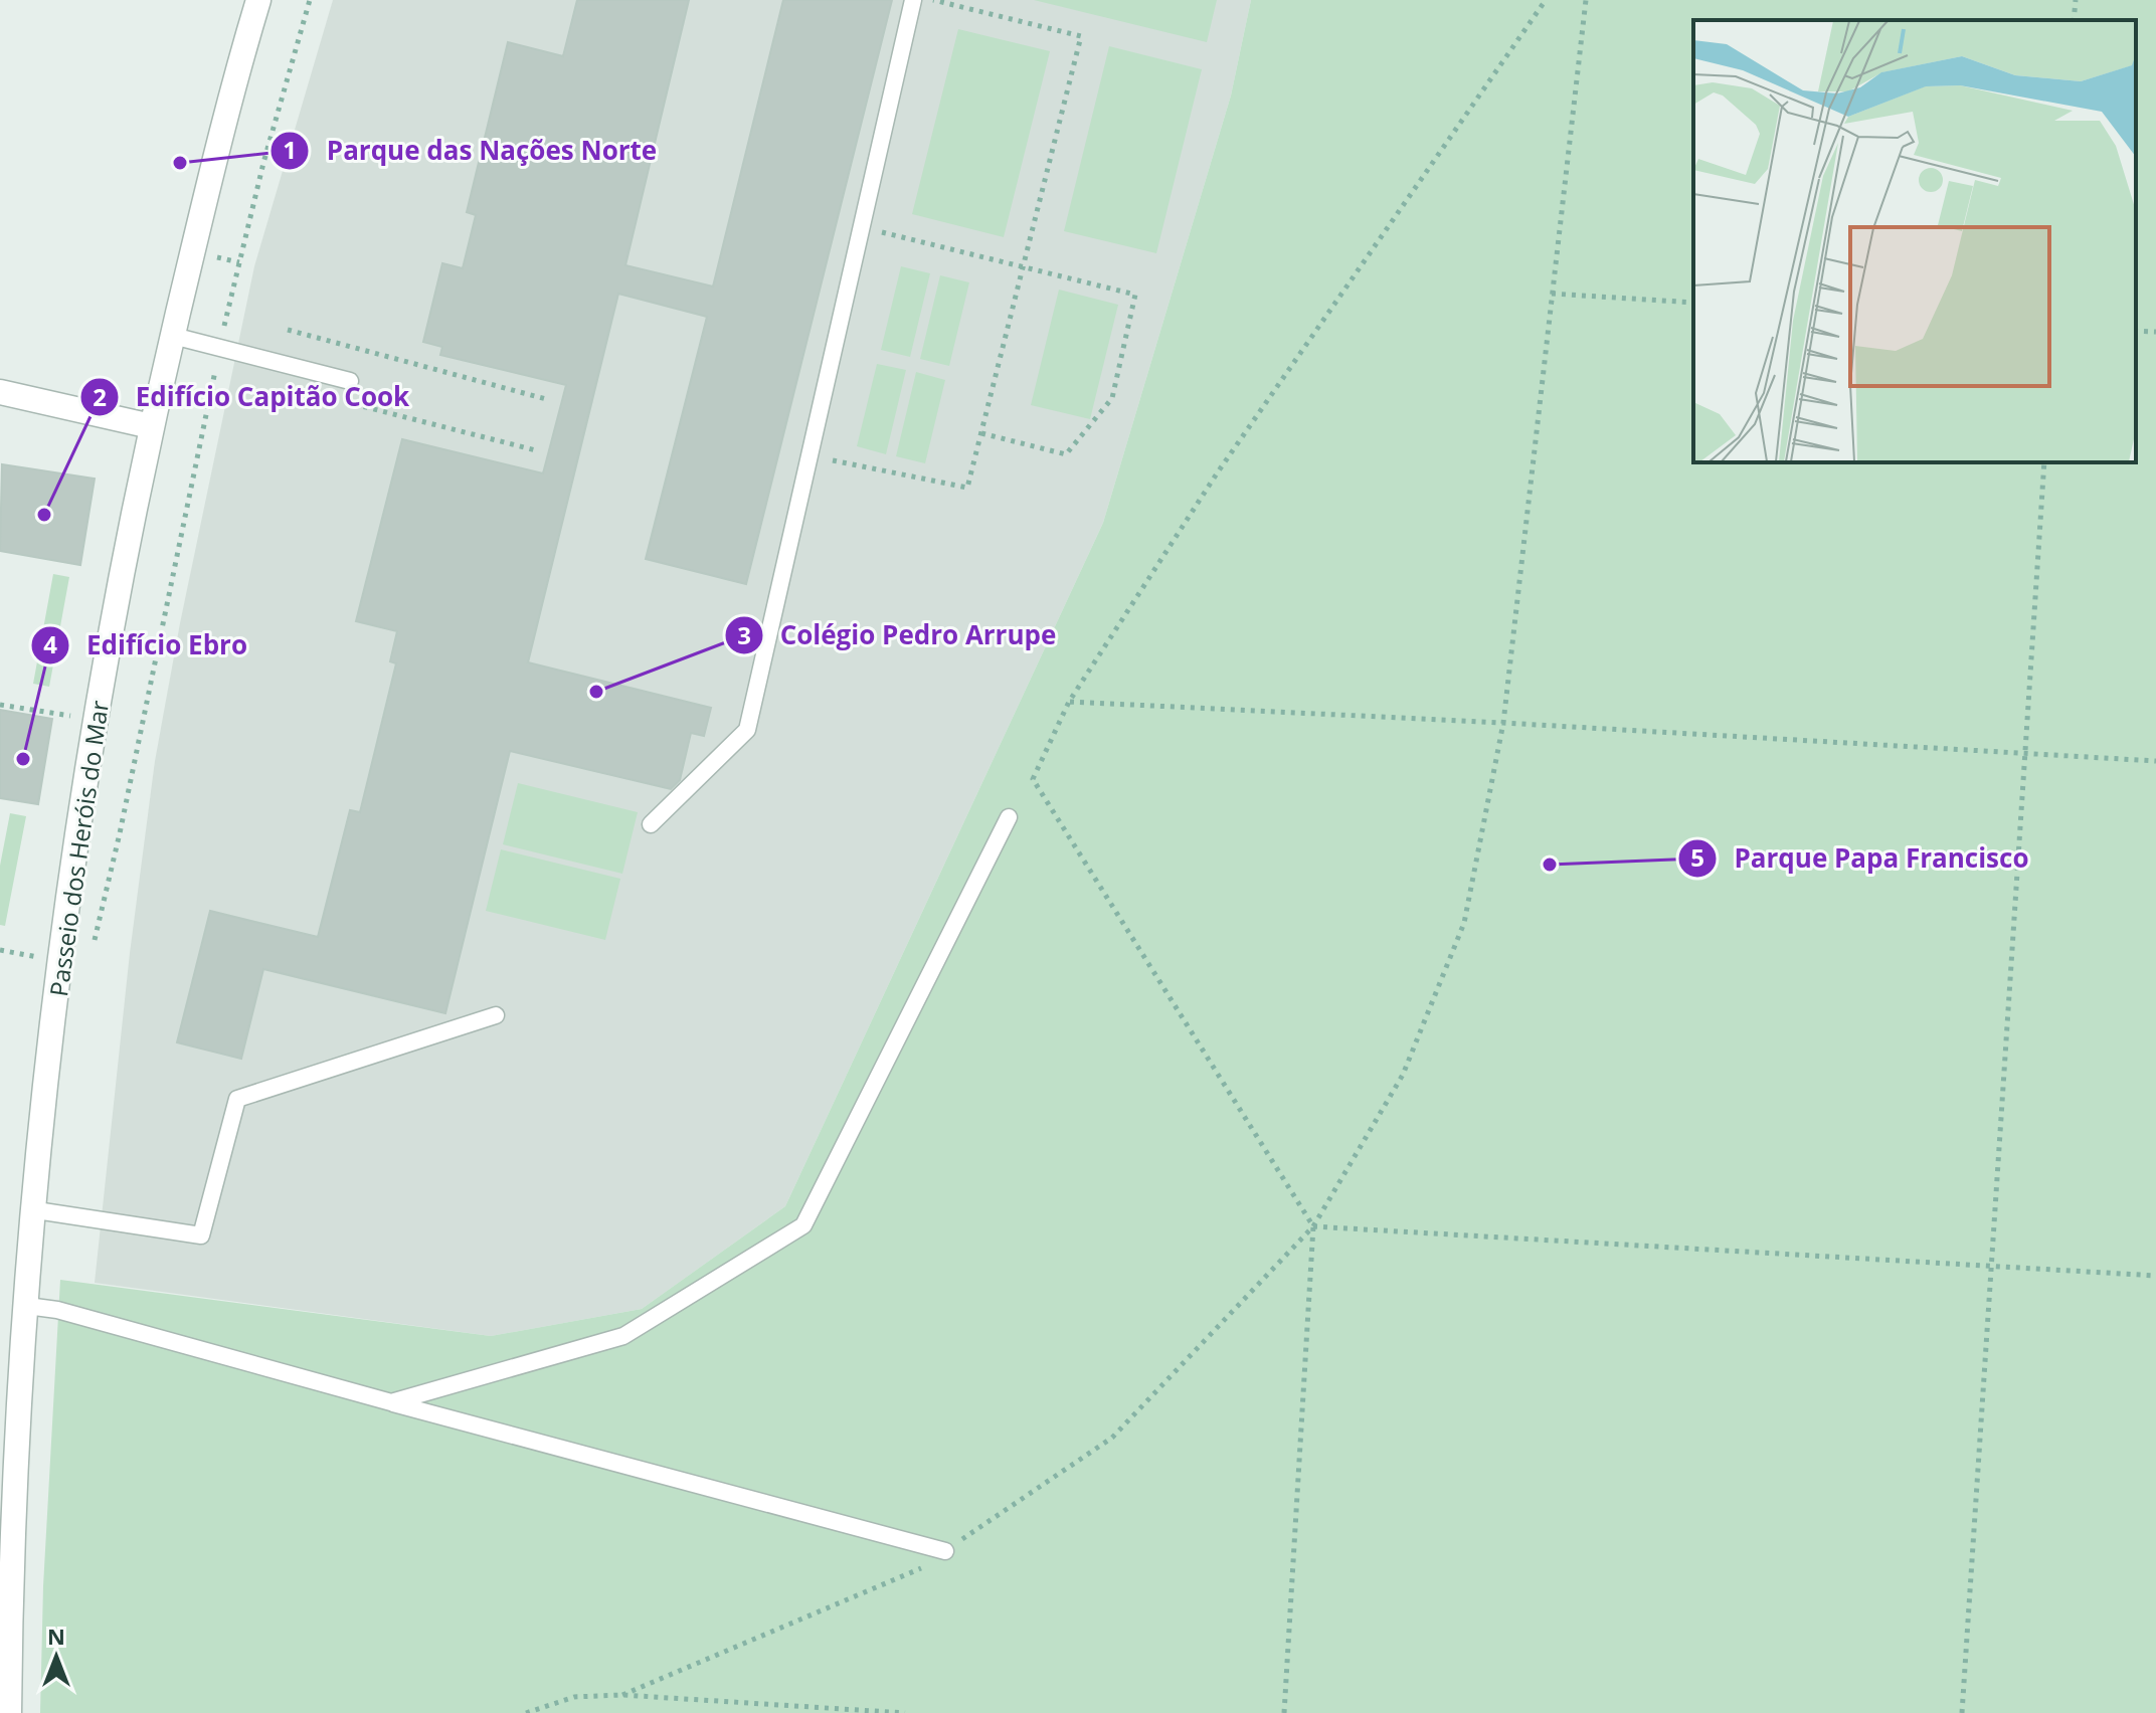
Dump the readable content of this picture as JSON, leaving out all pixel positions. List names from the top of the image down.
{
  "streets": {
    "street": ["Passeio dos Heróis do Mar"]
  },
  "places": [
    "Parque das Nações Norte",
    "Edifício Capitão Cook",
    "Colégio Pedro Arrupe",
    "Edifício Ebro",
    "Parque Papa Francisco"
  ],
  "north": "top"
}
